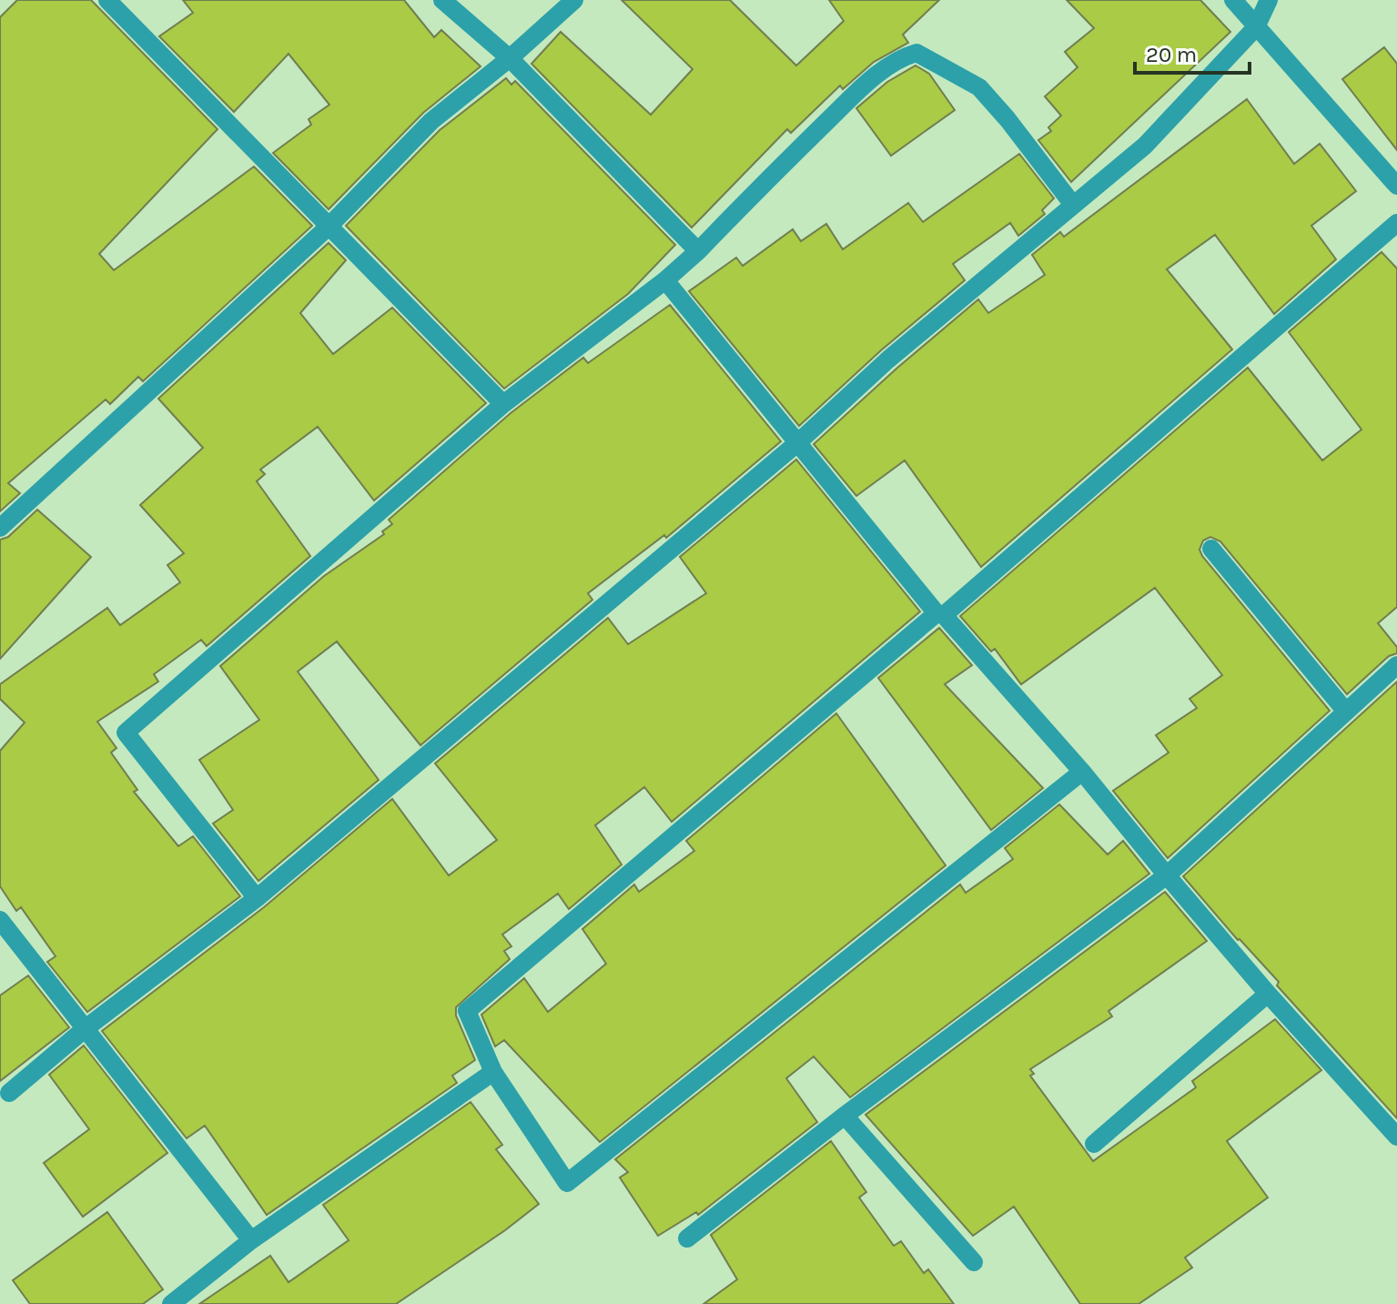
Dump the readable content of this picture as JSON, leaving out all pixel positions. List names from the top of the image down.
{
  "scale_bar": "20 m"
}
